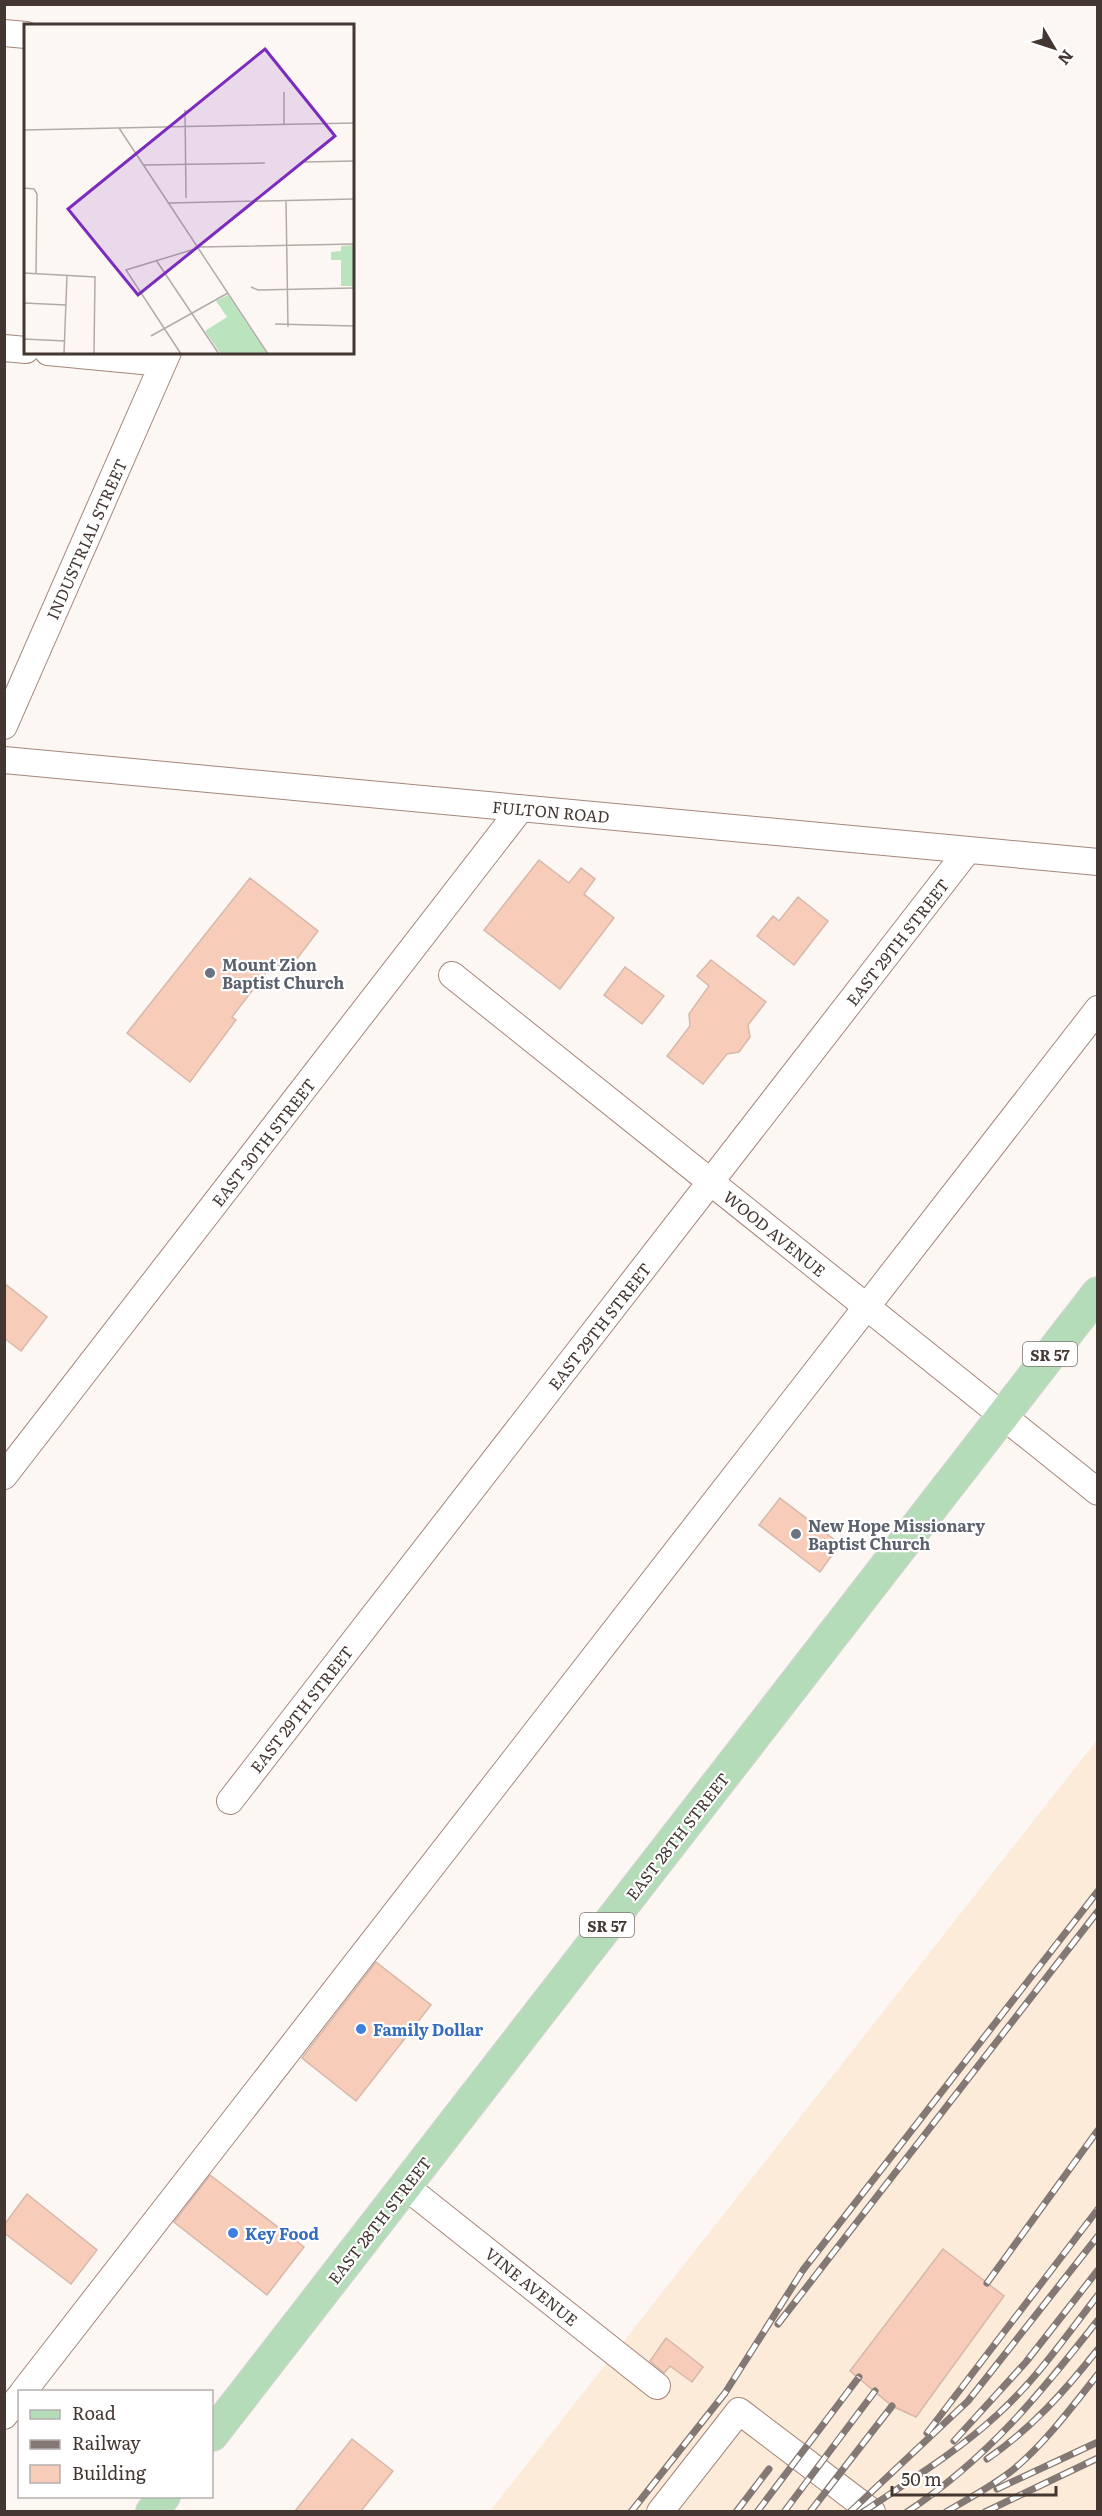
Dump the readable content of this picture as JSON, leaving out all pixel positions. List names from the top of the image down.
{
  "streets": {
    "main road": ["SR 57", "EAST 28TH STREET"],
    "street": [
      "INDUSTRIAL STREET",
      "FULTON ROAD",
      "EAST 29TH STREET",
      "EAST 30TH STREET",
      "WOOD AVENUE",
      "VINE AVENUE"
    ]
  },
  "crossings": [
    ["FULTON ROAD", "EAST 29TH STREET"],
    ["FULTON ROAD", "EAST 30TH STREET"],
    ["EAST 29TH STREET", "WOOD AVENUE"],
    ["WOOD AVENUE", "EAST 28TH STREET"],
    ["EAST 28TH STREET", "VINE AVENUE"]
  ],
  "places": [
    "Mount Zion Baptist Church",
    "New Hope Missionary Baptist Church",
    "Family Dollar",
    "Key Food"
  ],
  "legend": ["Road", "Railway", "Building"],
  "scale_bar": "50 m",
  "north": "bottom right"
}
